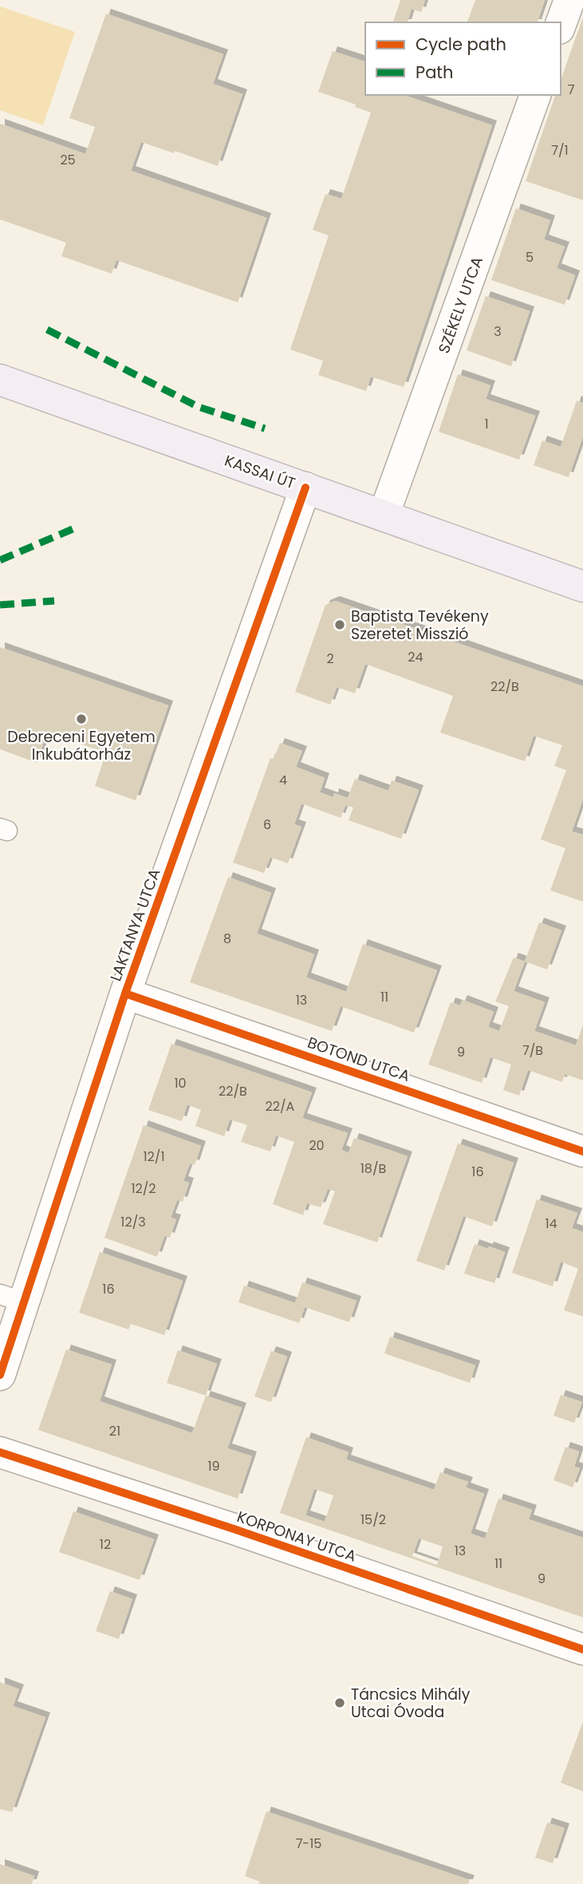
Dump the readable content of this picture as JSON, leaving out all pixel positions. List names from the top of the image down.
{
  "streets": {
    "main road": ["KASSAI ÚT"],
    "street": [
      "SZÉKELY UTCA",
      "LAKTANYA UTCA",
      "BOTOND UTCA",
      "KORPONAY UTCA"
    ]
  },
  "crossings": [
    ["SZÉKELY UTCA", "KASSAI ÚT"],
    ["KASSAI ÚT", "LAKTANYA UTCA"],
    ["LAKTANYA UTCA", "BOTOND UTCA"]
  ],
  "places": ["Baptista Tevékeny Szeretet Misszió", "Debreceni Egyetem Inkubátorház", "Táncsics Mihály Utcai Óvoda"],
  "house_numbers": [
    "7",
    "7/1",
    "25",
    "5",
    "3",
    "1",
    "24",
    "2",
    "22/B",
    "4",
    "6",
    "8",
    "11",
    "13",
    "7/B",
    "9",
    "10",
    "22/B",
    "22/A",
    "20",
    "12/1",
    "18/B",
    "16",
    "12/2",
    "12/3",
    "14",
    "16",
    "21",
    "19",
    "15/2",
    "12",
    "13",
    "11",
    "9",
    "7-15"
  ],
  "legend": ["Cycle path", "Path"]
}
